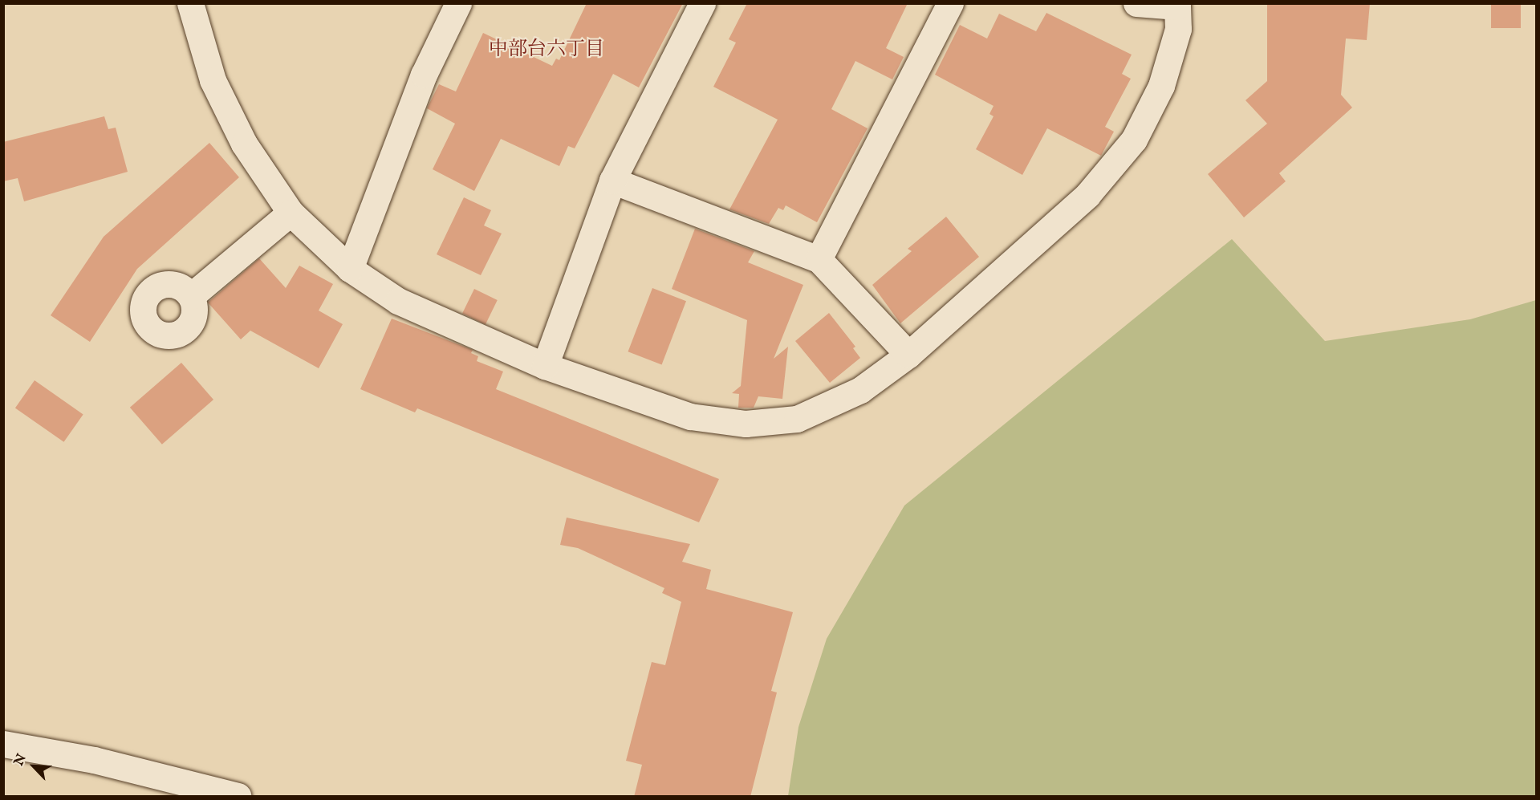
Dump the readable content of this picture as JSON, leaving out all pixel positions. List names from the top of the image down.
{
  "districts": ["中部台六丁目"],
  "north": "top left"
}
